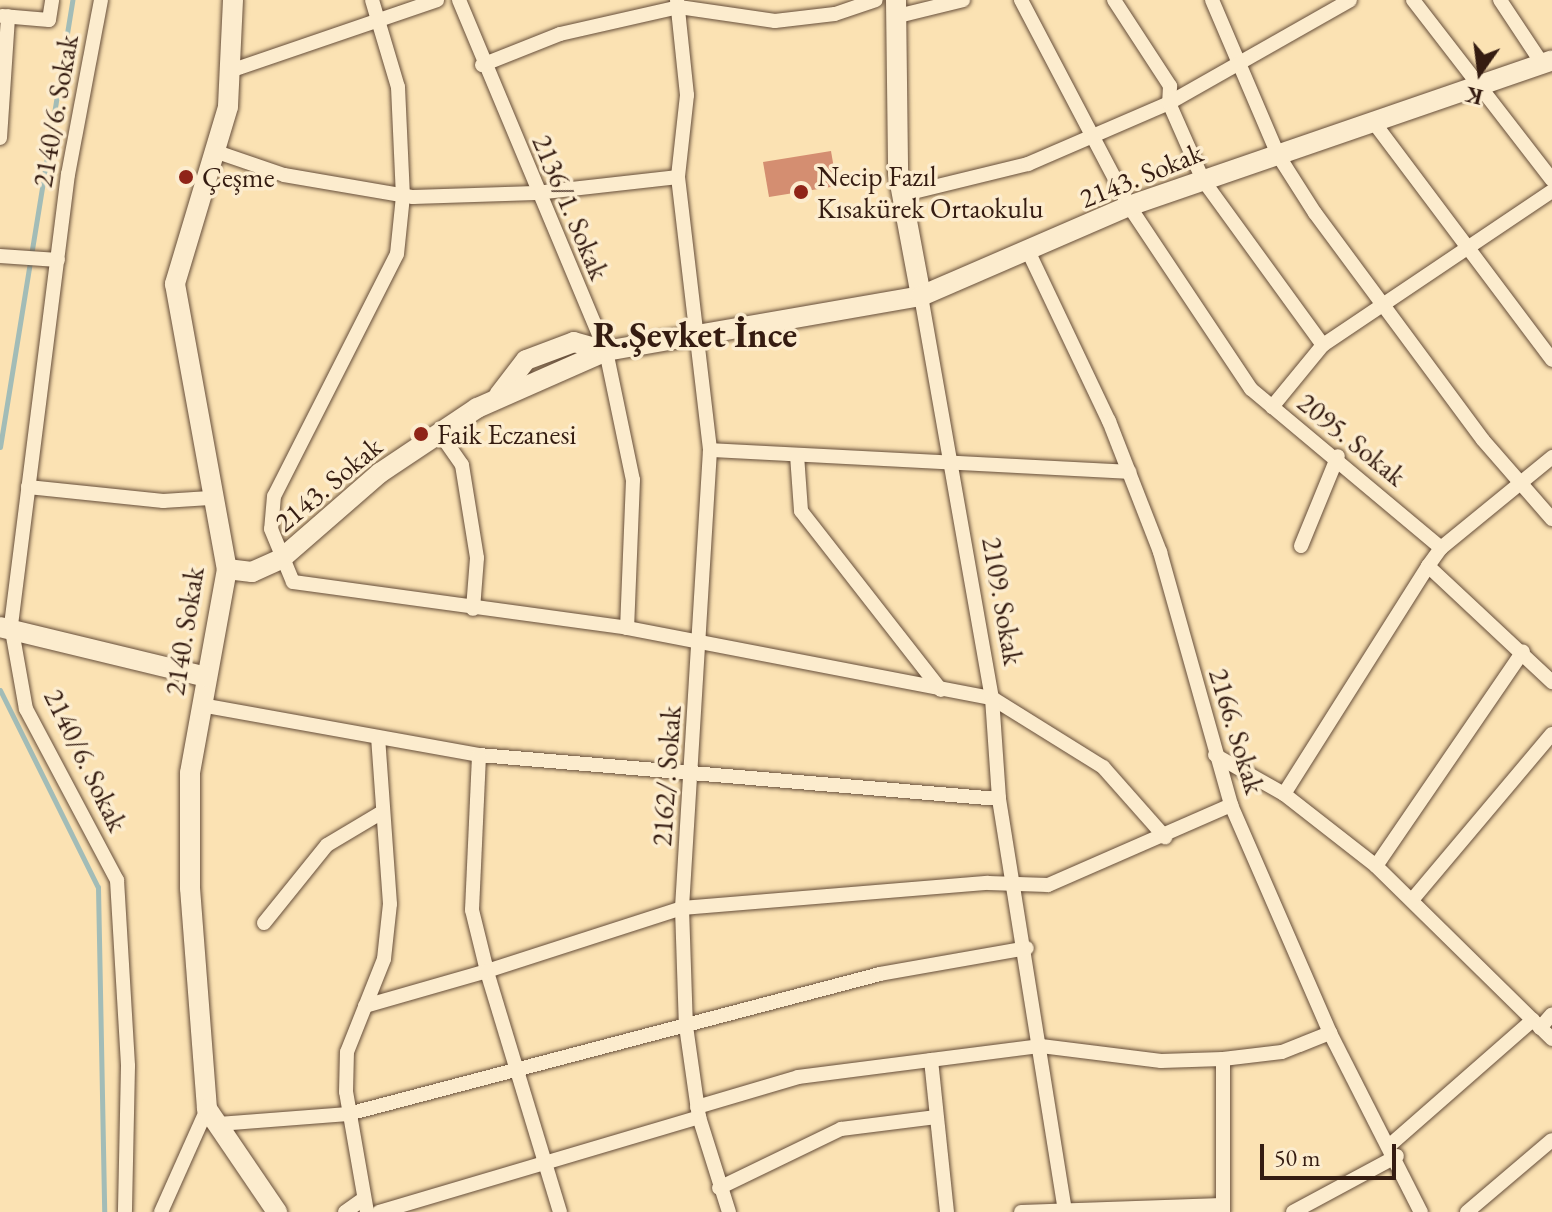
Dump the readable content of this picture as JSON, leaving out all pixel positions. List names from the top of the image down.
{
  "streets": {
    "main road": ["2143. Sokak", "2109. Sokak", "2140. Sokak"],
    "street": [
      "2140/6. Sokak",
      "2136/1. Sokak",
      "2095. Sokak",
      "2166. Sokak",
      "2162/. Sokak"
    ]
  },
  "crossings": [
    ["2143. Sokak", "2136/1. Sokak"],
    ["2143. Sokak", "2095. Sokak"],
    ["2143. Sokak", "2109. Sokak"],
    ["2143. Sokak", "2140. Sokak"],
    ["2143. Sokak", "2166. Sokak"],
    ["2143. Sokak", "2162/. Sokak"]
  ],
  "districts": ["R.Şevket İnce"],
  "places": ["Çeşme", "Necip Fazıl Kısakürek Ortaokulu", "Faik Eczanesi"],
  "scale_bar": "50 m",
  "north": "bottom"
}
